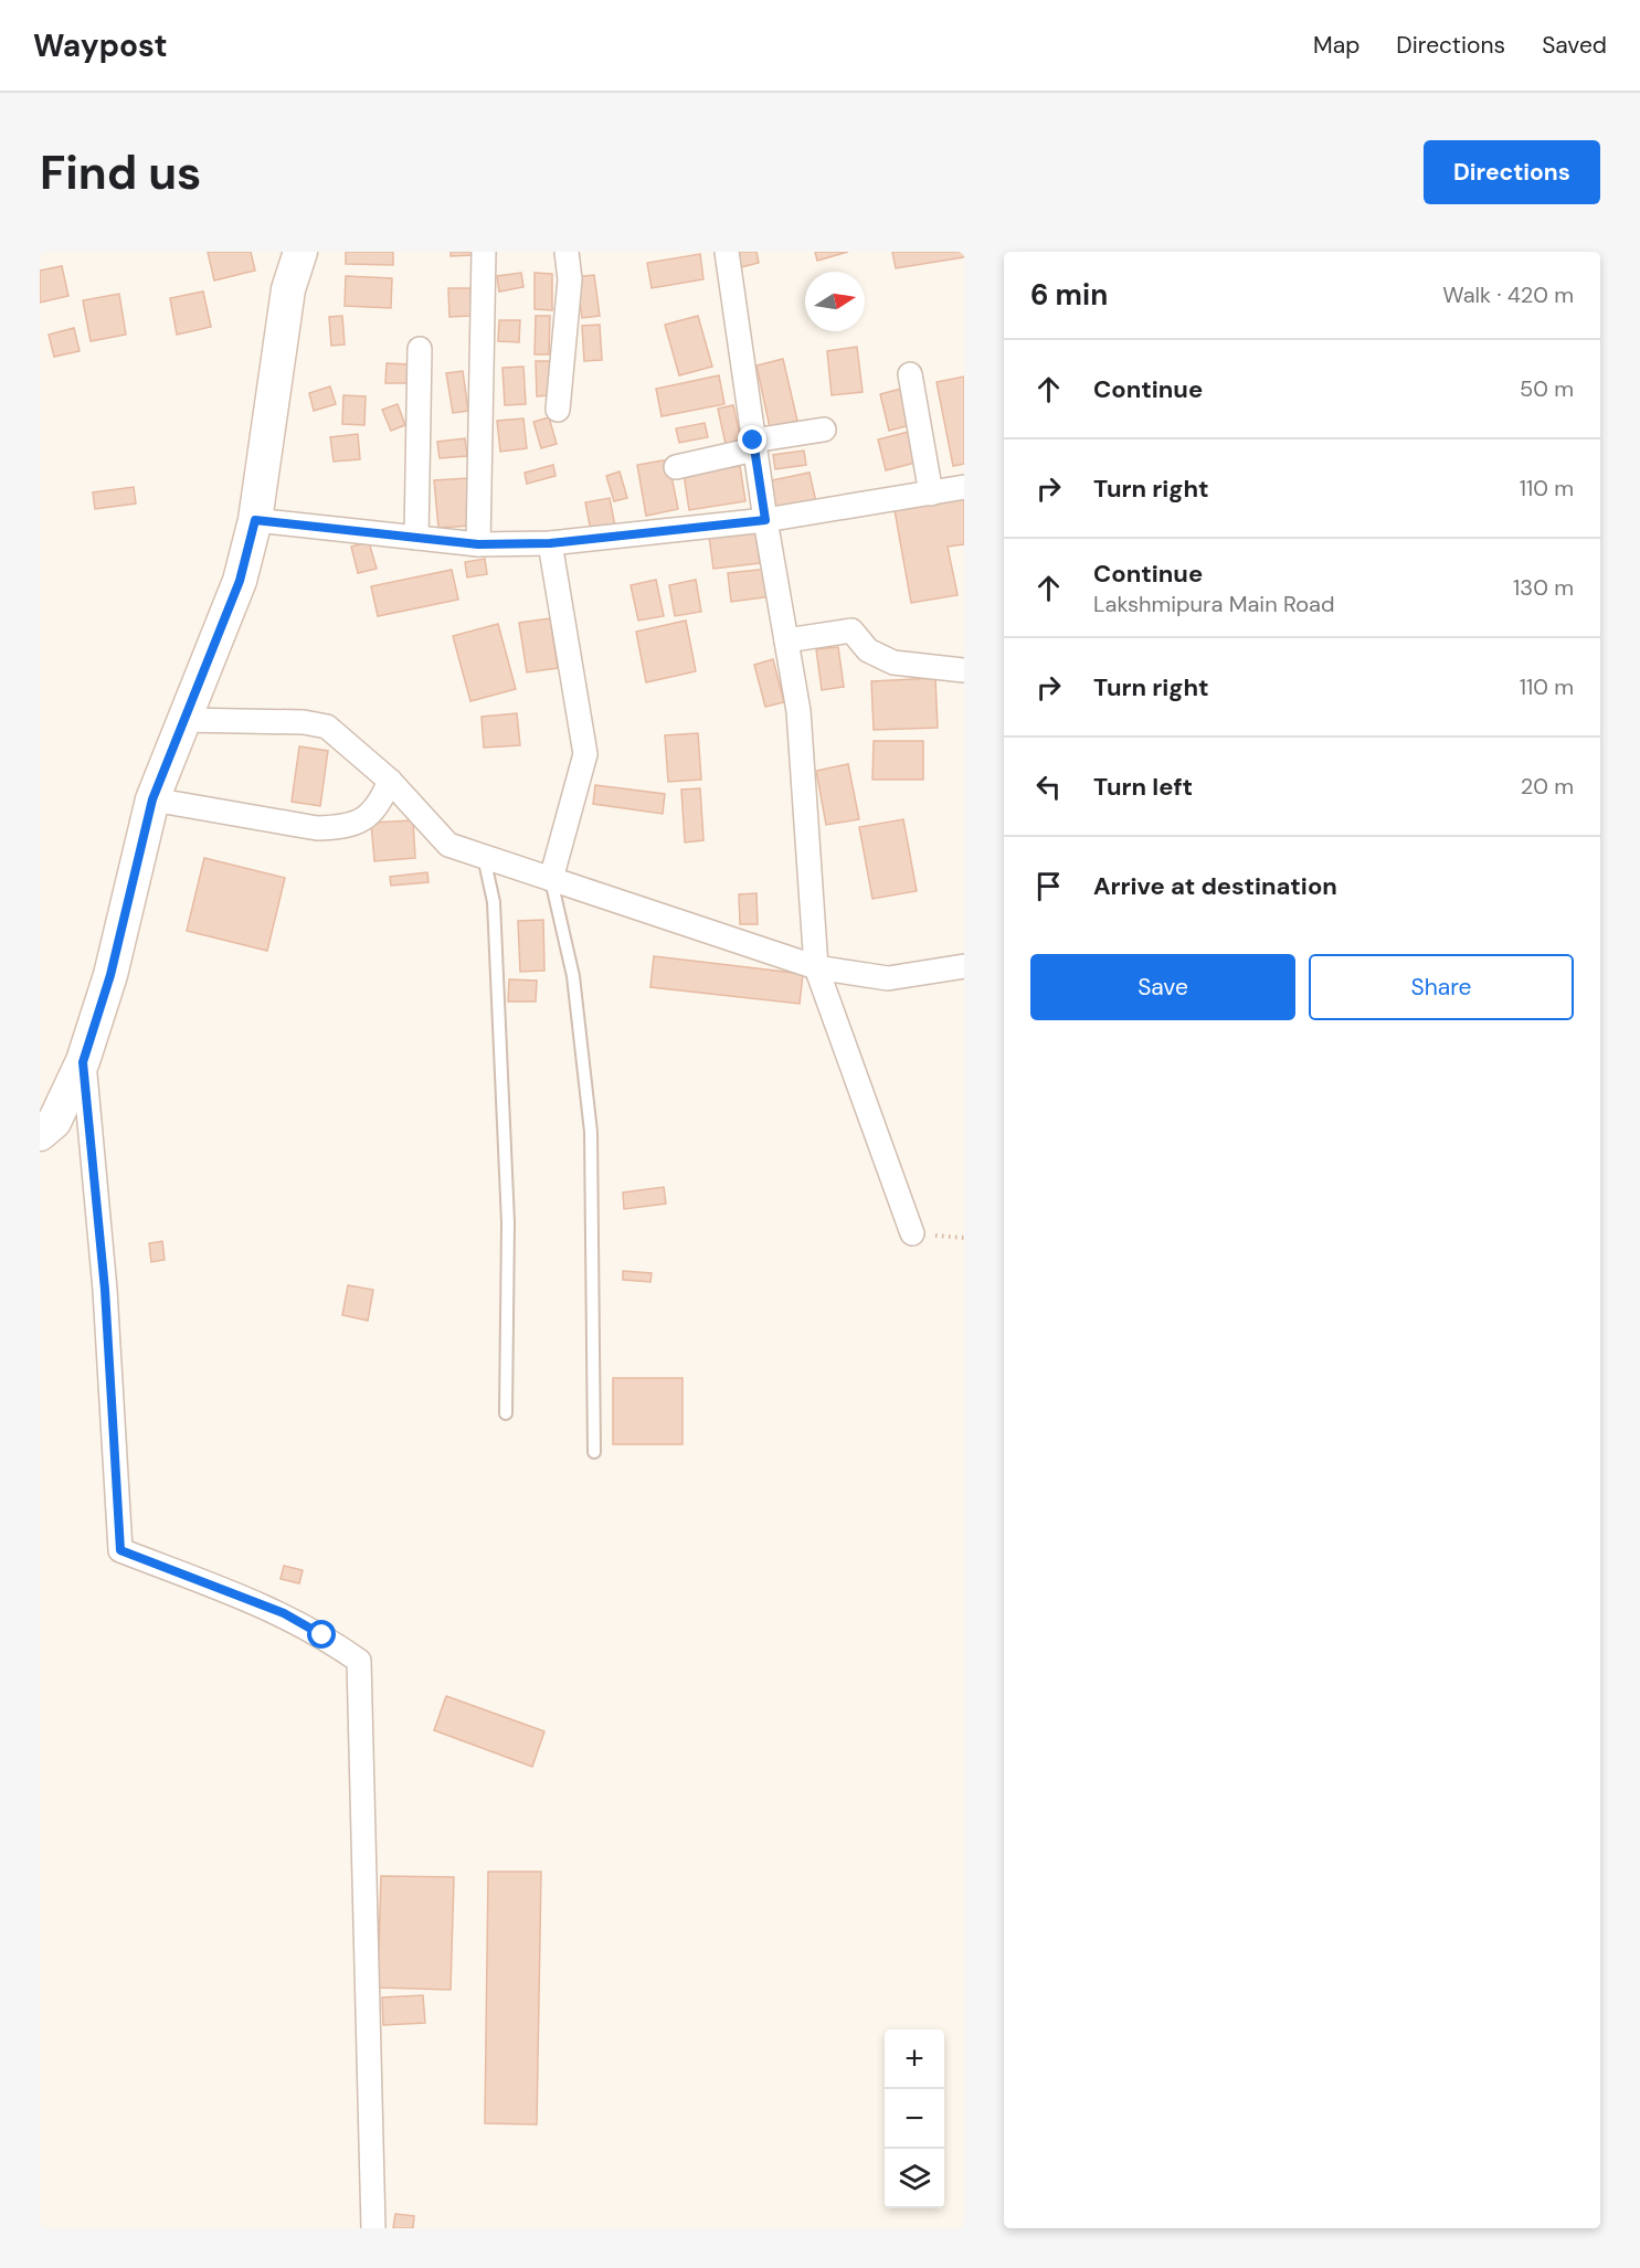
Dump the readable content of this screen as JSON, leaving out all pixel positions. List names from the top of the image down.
{
  "north": "right",
  "page": {
    "header": "Waypost",
    "nav": ["Map", "Directions", "Saved"],
    "buttons": [
      "Directions",
      ["Save", "Share"]
    ],
    "title": "Find us",
    "heading": ["6 min", "Walk · 420 m"],
    "list": [
      ["Continue", "50 m"],
      ["Turn right", "110 m"],
      ["Continue", "Lakshmipura Main Road", "130 m"],
      ["Turn right", "110 m"],
      ["Turn left", "20 m"],
      "Arrive at destination"
    ],
    "map_buttons": ["+", "−"]
  }
}
